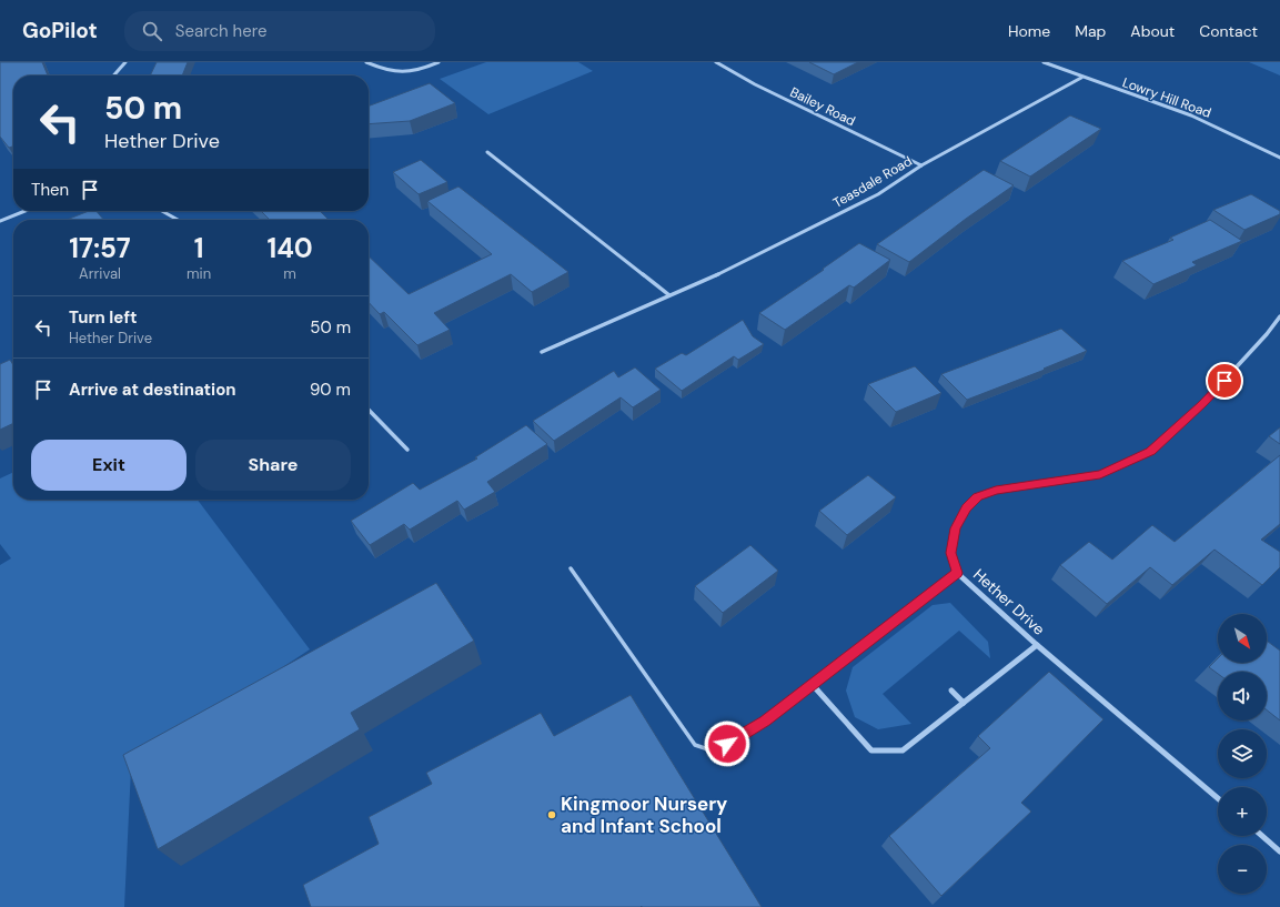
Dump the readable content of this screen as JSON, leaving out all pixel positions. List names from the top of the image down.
{
  "streets": {
    "street": [
      "Lowry Hill Road",
      "Bailey Road",
      "Teasdale Road",
      "Hether Drive"
    ]
  },
  "crossings": [
    ["Lowry Hill Road", "Teasdale Road"],
    ["Bailey Road", "Teasdale Road"]
  ],
  "places": ["Kingmoor Nursery and Infant School"],
  "north": "bottom right",
  "page": {
    "header": "GoPilot",
    "search": "Search here",
    "nav": [
      "Home",
      "Map",
      "About",
      "Contact"
    ],
    "turn": ["50 m", "Hether Drive"],
    "then": "Then",
    "eta": [
      "17:57",
      "Arrival",
      "1",
      "min",
      "140",
      "m"
    ],
    "list": [
      {
        "name": "Turn left",
        "note": "Hether Drive",
        "value": "50 m"
      },
      {
        "name": "Arrive at destination",
        "value": "90 m"
      }
    ],
    "buttons": ["Exit", "Share"],
    "map_buttons": ["+", "−"]
  }
}
